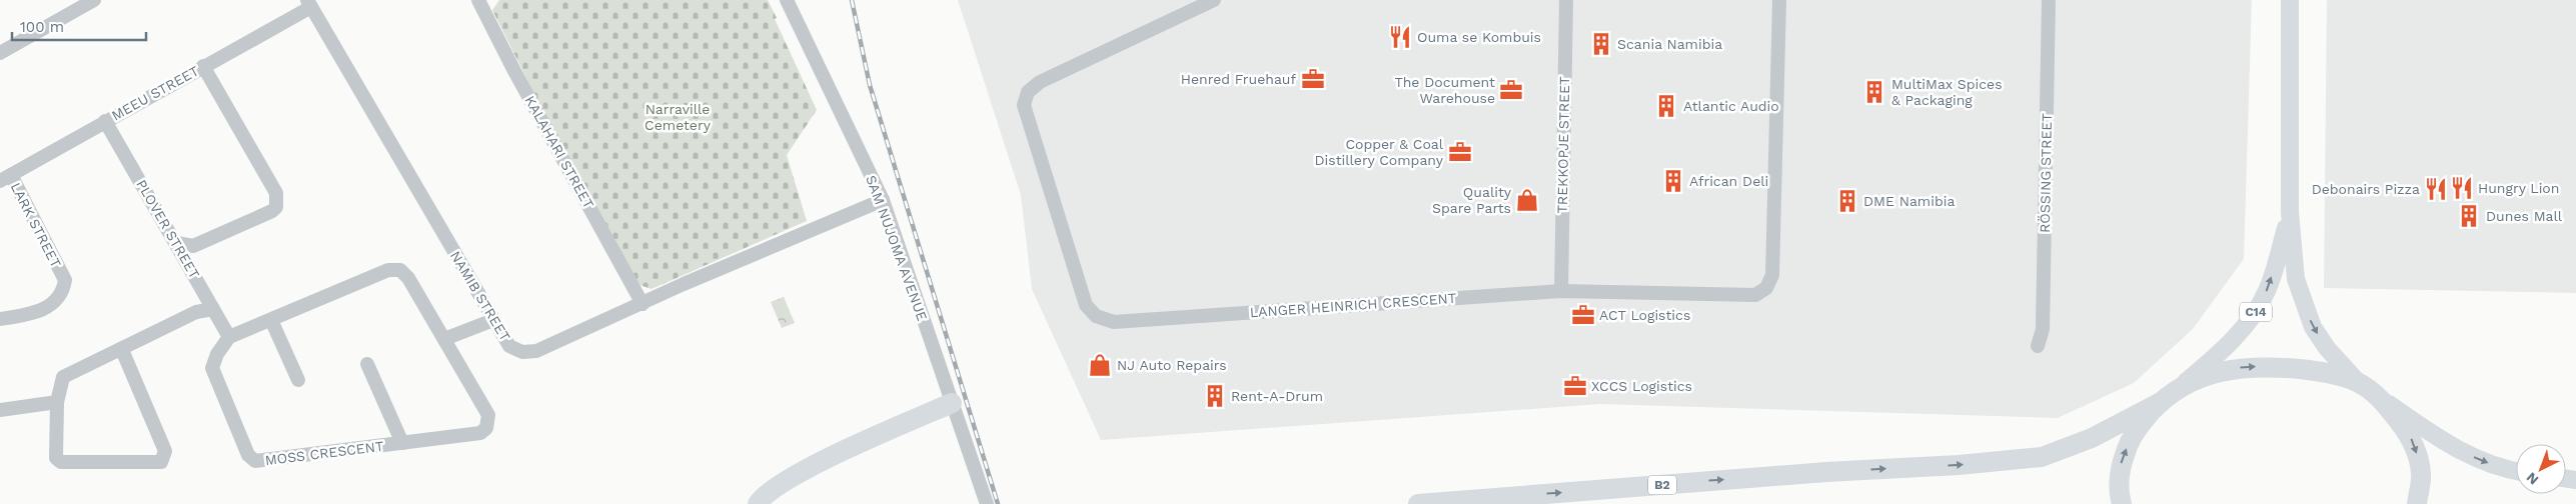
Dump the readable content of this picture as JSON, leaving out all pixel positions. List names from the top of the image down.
{
  "streets": {
    "highway": ["B2"],
    "main road": ["C14"],
    "street": [
      "MEEU STREET",
      "TREKKOPJE STREET",
      "KALAHARI STREET",
      "RÖSSING STREET",
      "LARK STREET",
      "PLOVER STREET",
      "SAM NUJOMA AVENUE",
      "NAMIB STREET",
      "LANGER HEINRICH CRESCENT",
      "MOSS CRESCENT"
    ]
  },
  "crossings": [
    ["MEEU STREET", "LARK STREET"],
    ["MEEU STREET", "PLOVER STREET"],
    ["MEEU STREET", "NAMIB STREET"],
    ["TREKKOPJE STREET", "LANGER HEINRICH CRESCENT"],
    ["KALAHARI STREET", "NAMIB STREET"],
    ["PLOVER STREET", "MOSS CRESCENT"],
    ["SAM NUJOMA AVENUE", "NAMIB STREET"]
  ],
  "parks": ["Narraville Cemetery"],
  "places": {
    "restaurant": ["Ouma se Kombuis", "Hungry Lion", "Debonairs Pizza"],
    "building": [
      "Scania Namibia",
      "MultiMax Spices & Packaging",
      "Atlantic Audio",
      "African Deli",
      "DME Namibia",
      "Dunes Mall",
      "Rent-A-Drum"
    ],
    "office": [
      "Henred Fruehauf",
      "The Document Warehouse",
      "Copper & Coal Distillery Company",
      "ACT Logistics",
      "XCCS Logistics"
    ],
    "shop": ["Quality Spare Parts", "NJ Auto Repairs"]
  },
  "scale_bar": "100 m",
  "north": "bottom left"
}
